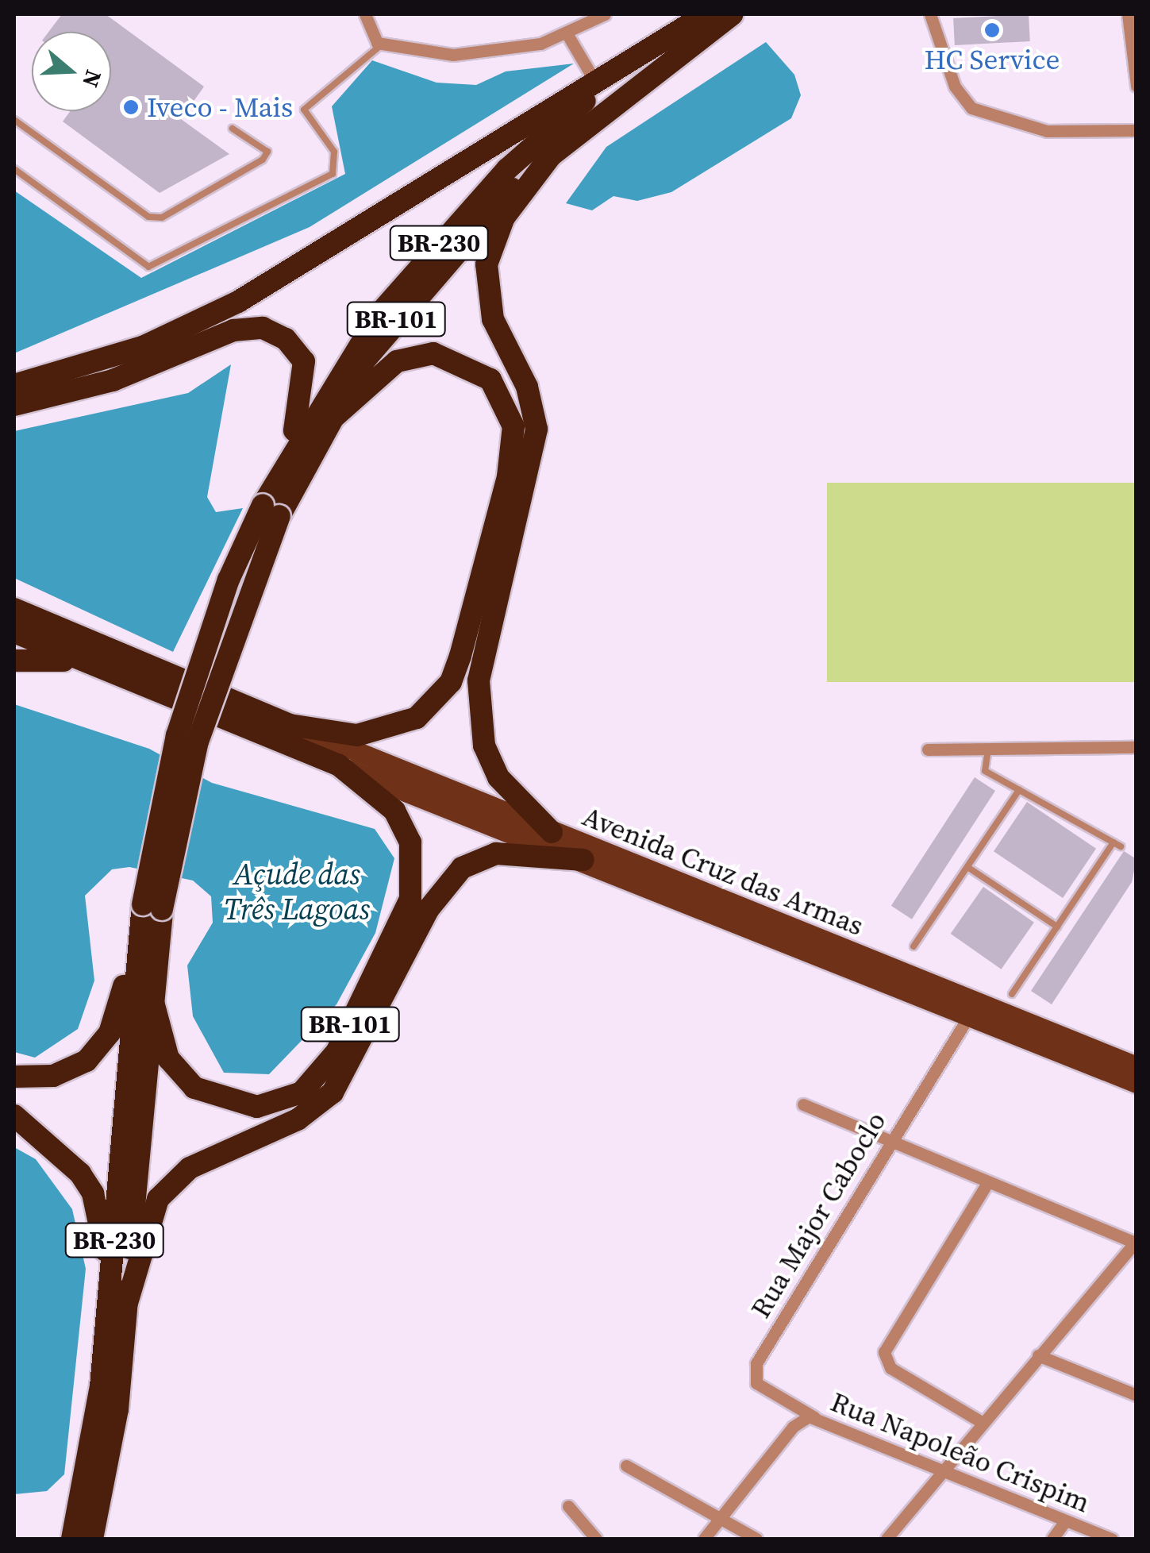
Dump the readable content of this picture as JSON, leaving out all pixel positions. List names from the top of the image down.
{
  "streets": {
    "highway": ["BR-230", "BR-101"],
    "main road": ["Avenida Cruz das Armas"],
    "street": ["Rua Major Caboclo", "Rua Napoleão Crispim"]
  },
  "crossings": [
    ["BR-230", "BR-101"],
    ["BR-101", "Avenida Cruz das Armas"],
    ["Avenida Cruz das Armas", "Rua Major Caboclo"],
    ["Rua Major Caboclo", "Rua Napoleão Crispim"]
  ],
  "water": ["Açude das Três Lagoas"],
  "places": ["HC Service", "Iveco - Mais"],
  "north": "right"
}
